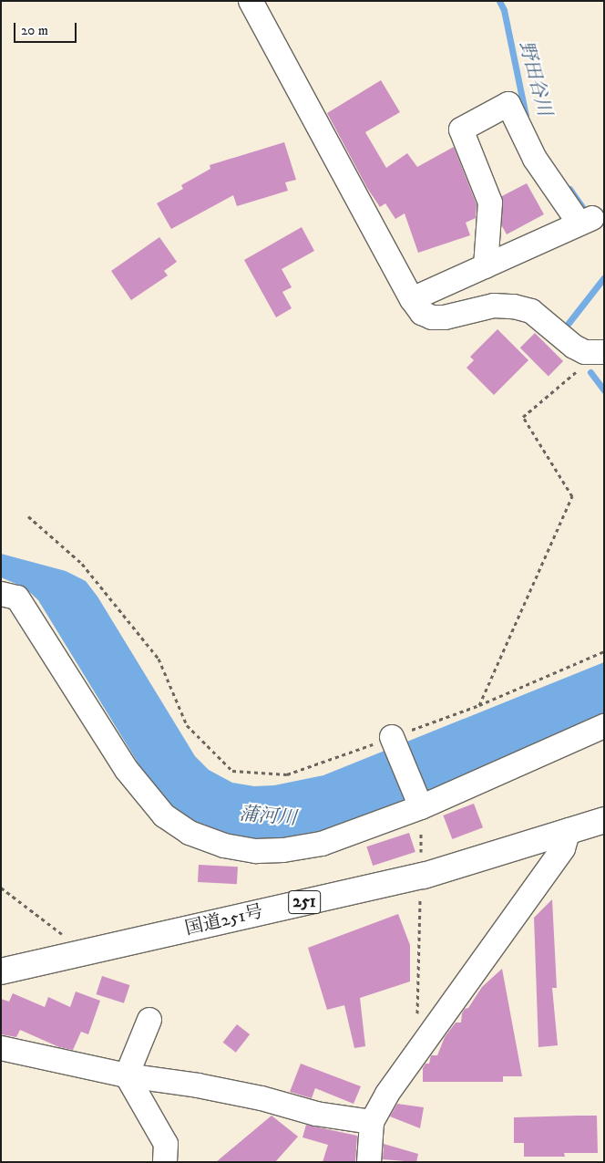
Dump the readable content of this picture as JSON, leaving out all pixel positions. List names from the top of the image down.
{
  "streets": {
    "highway": ["251", "国道251号"]
  },
  "water": ["野田谷川", "蒲河川"],
  "scale_bar": "20 m"
}
